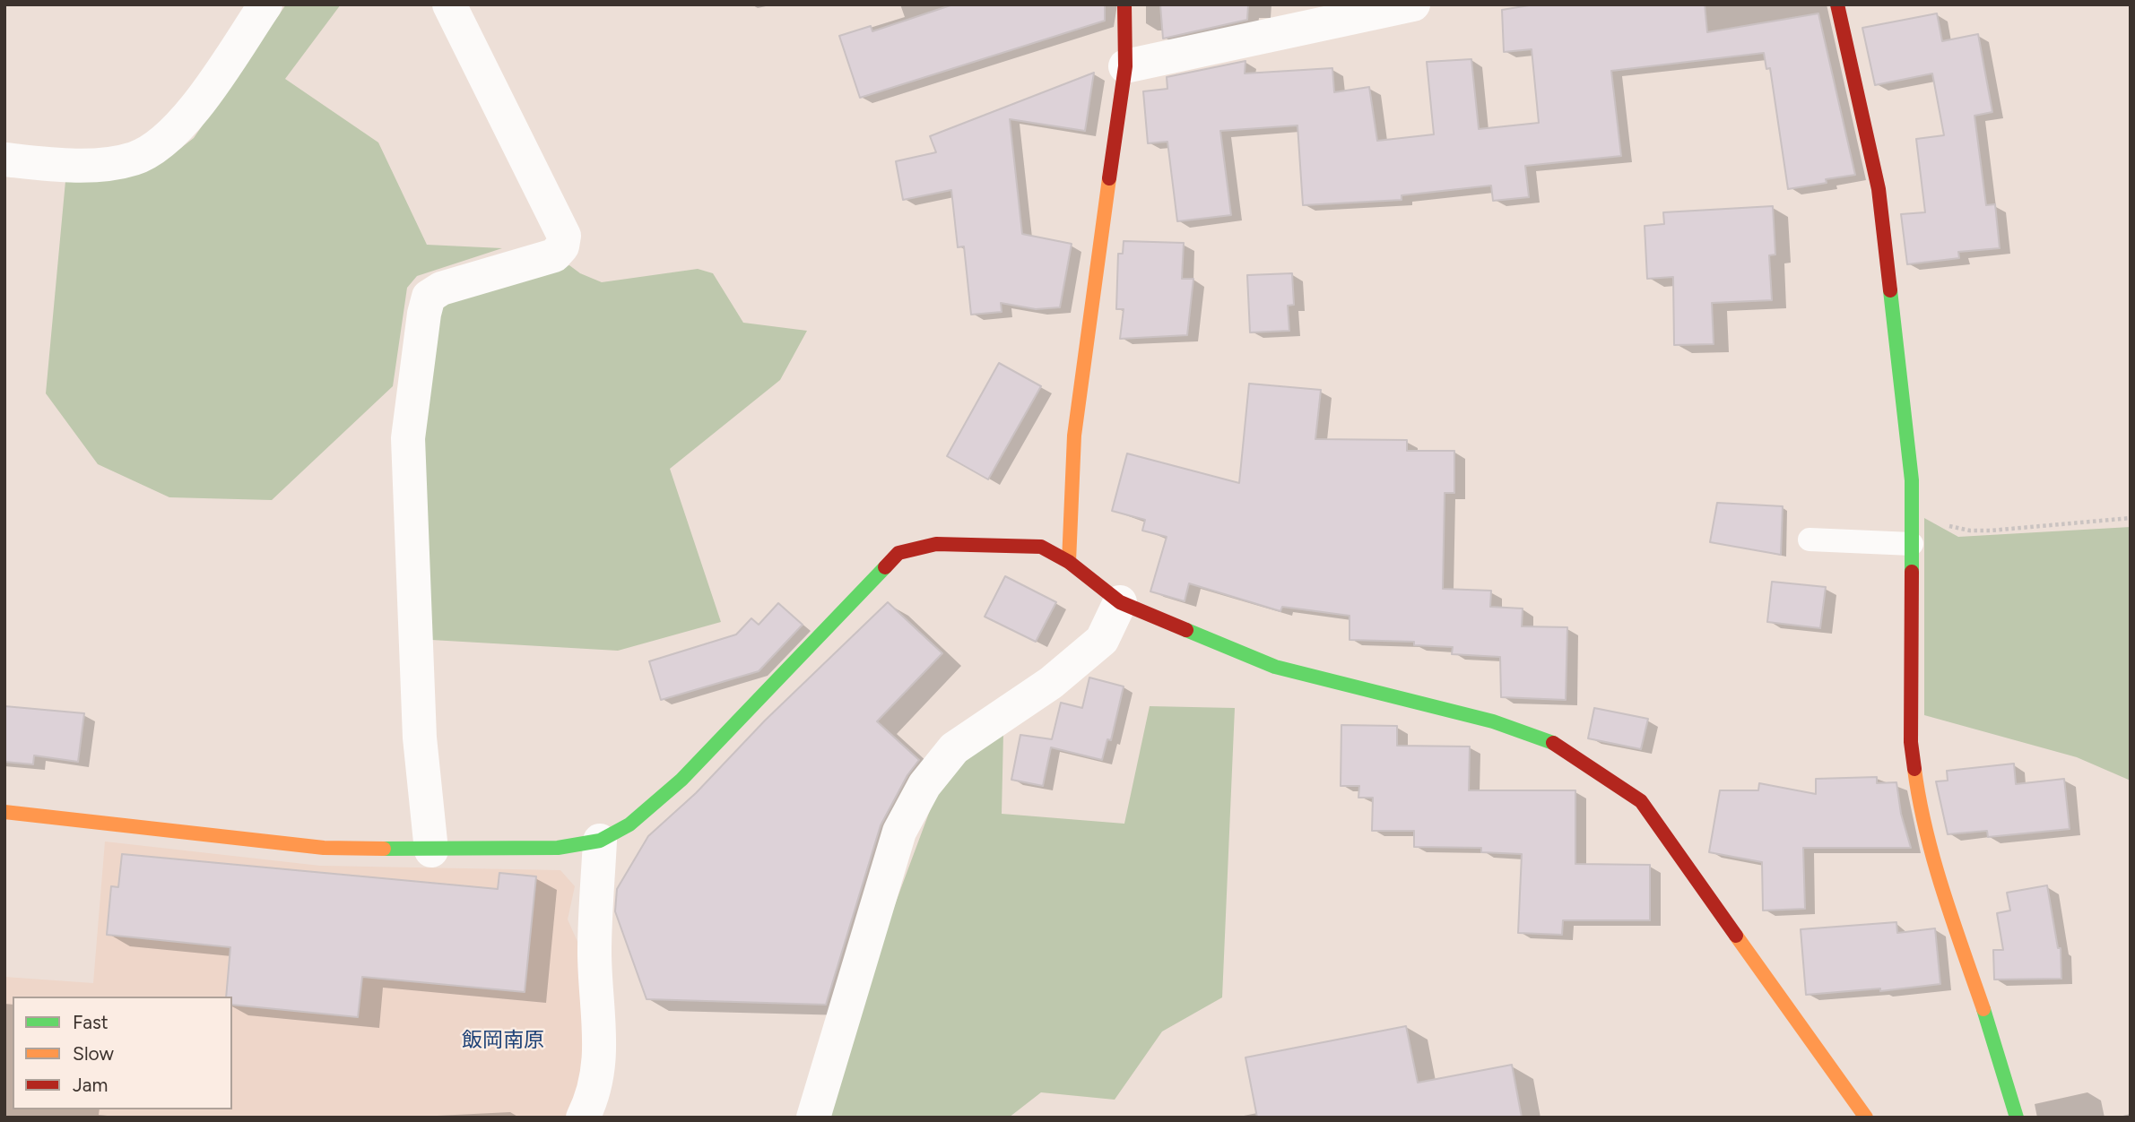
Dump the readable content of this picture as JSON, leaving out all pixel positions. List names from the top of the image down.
{
  "districts": ["飯岡南原"],
  "legend": ["Fast", "Slow", "Jam"]
}
